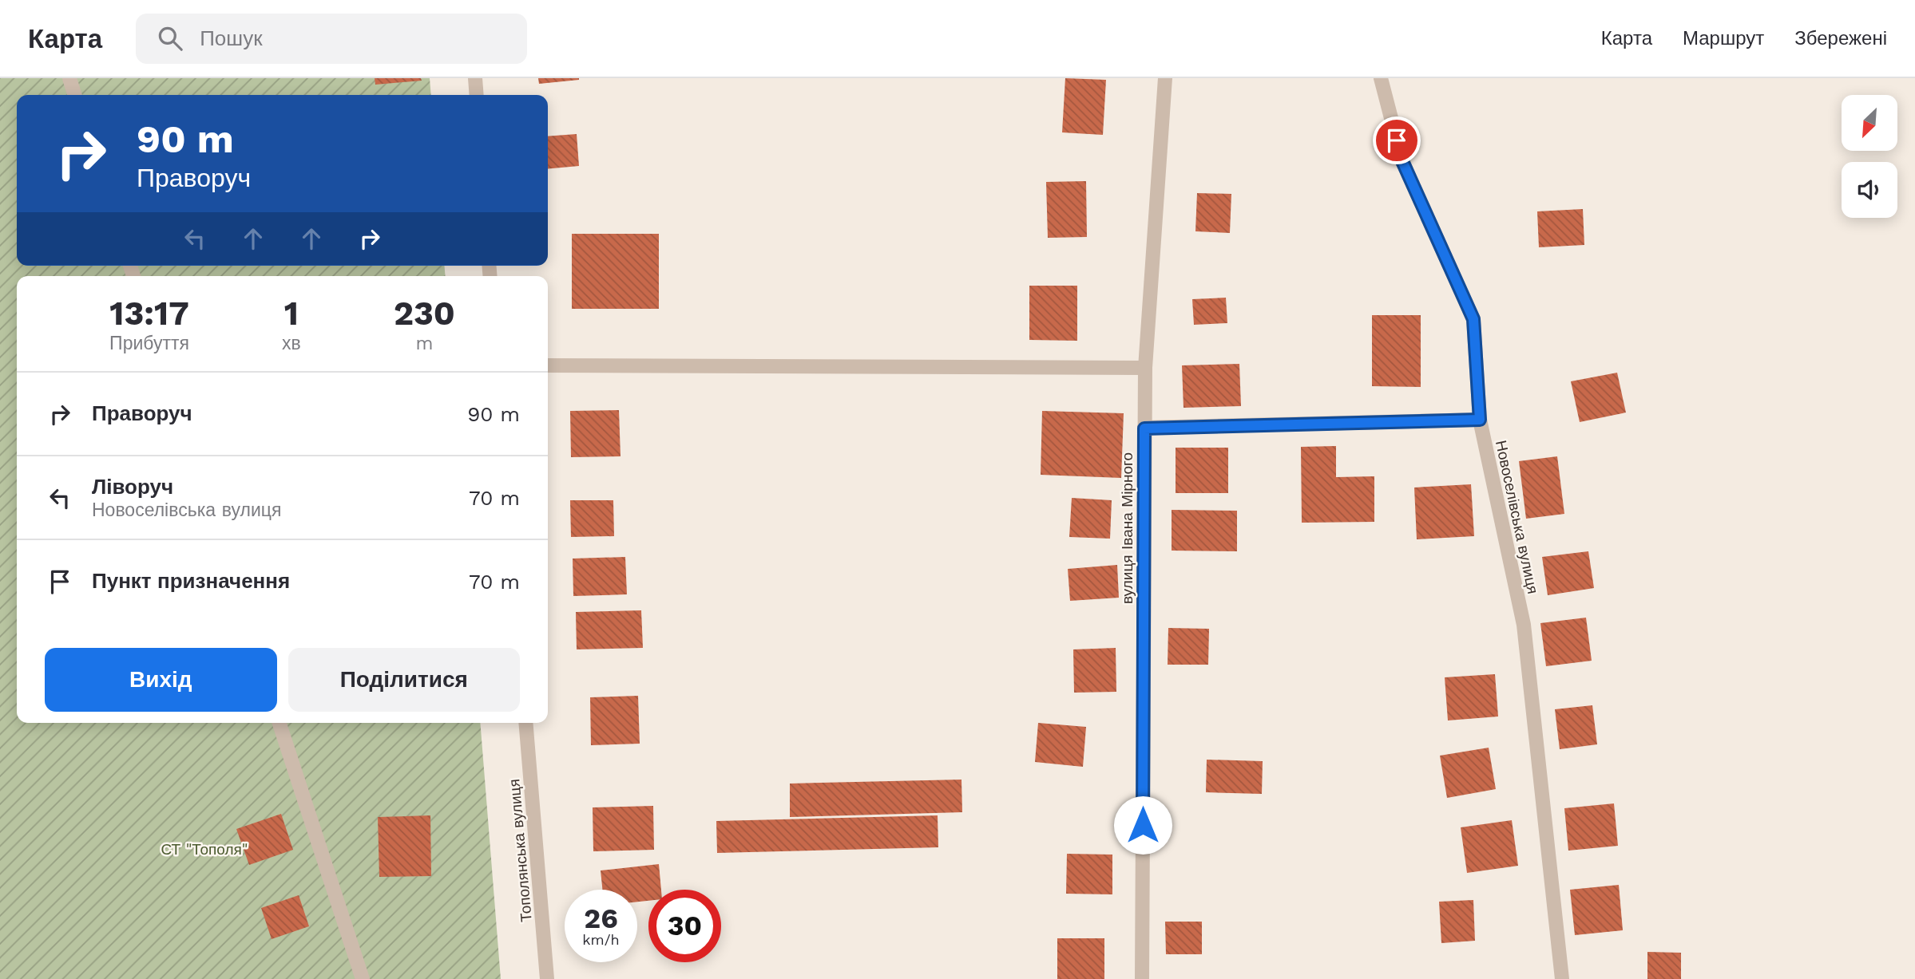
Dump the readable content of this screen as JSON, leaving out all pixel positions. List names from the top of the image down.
{
  "streets": {
    "street": ["Новоселівська вулиця", "вулиця Івана Мірного", "Тополянська вулиця"]
  },
  "parks": ["СТ \"Тополя\""],
  "north": "bottom left",
  "page": {
    "header": "Карта",
    "search": "Пошук",
    "nav": ["Карта", "Маршрут", "Збережені"],
    "turn": ["90 m", "Праворуч"],
    "eta": [
      "13:17",
      "Прибуття",
      "1",
      "хв",
      "230",
      "m"
    ],
    "list": [
      {
        "name": "Праворуч",
        "value": "90 m"
      },
      {
        "name": "Ліворуч",
        "note": "Новоселівська вулиця",
        "value": "70 m"
      },
      {
        "name": "Пункт призначення",
        "value": "70 m"
      }
    ],
    "buttons": ["Вихід", "Поділитися"],
    "speed": "26 km/h",
    "limit": "30"
  }
}
